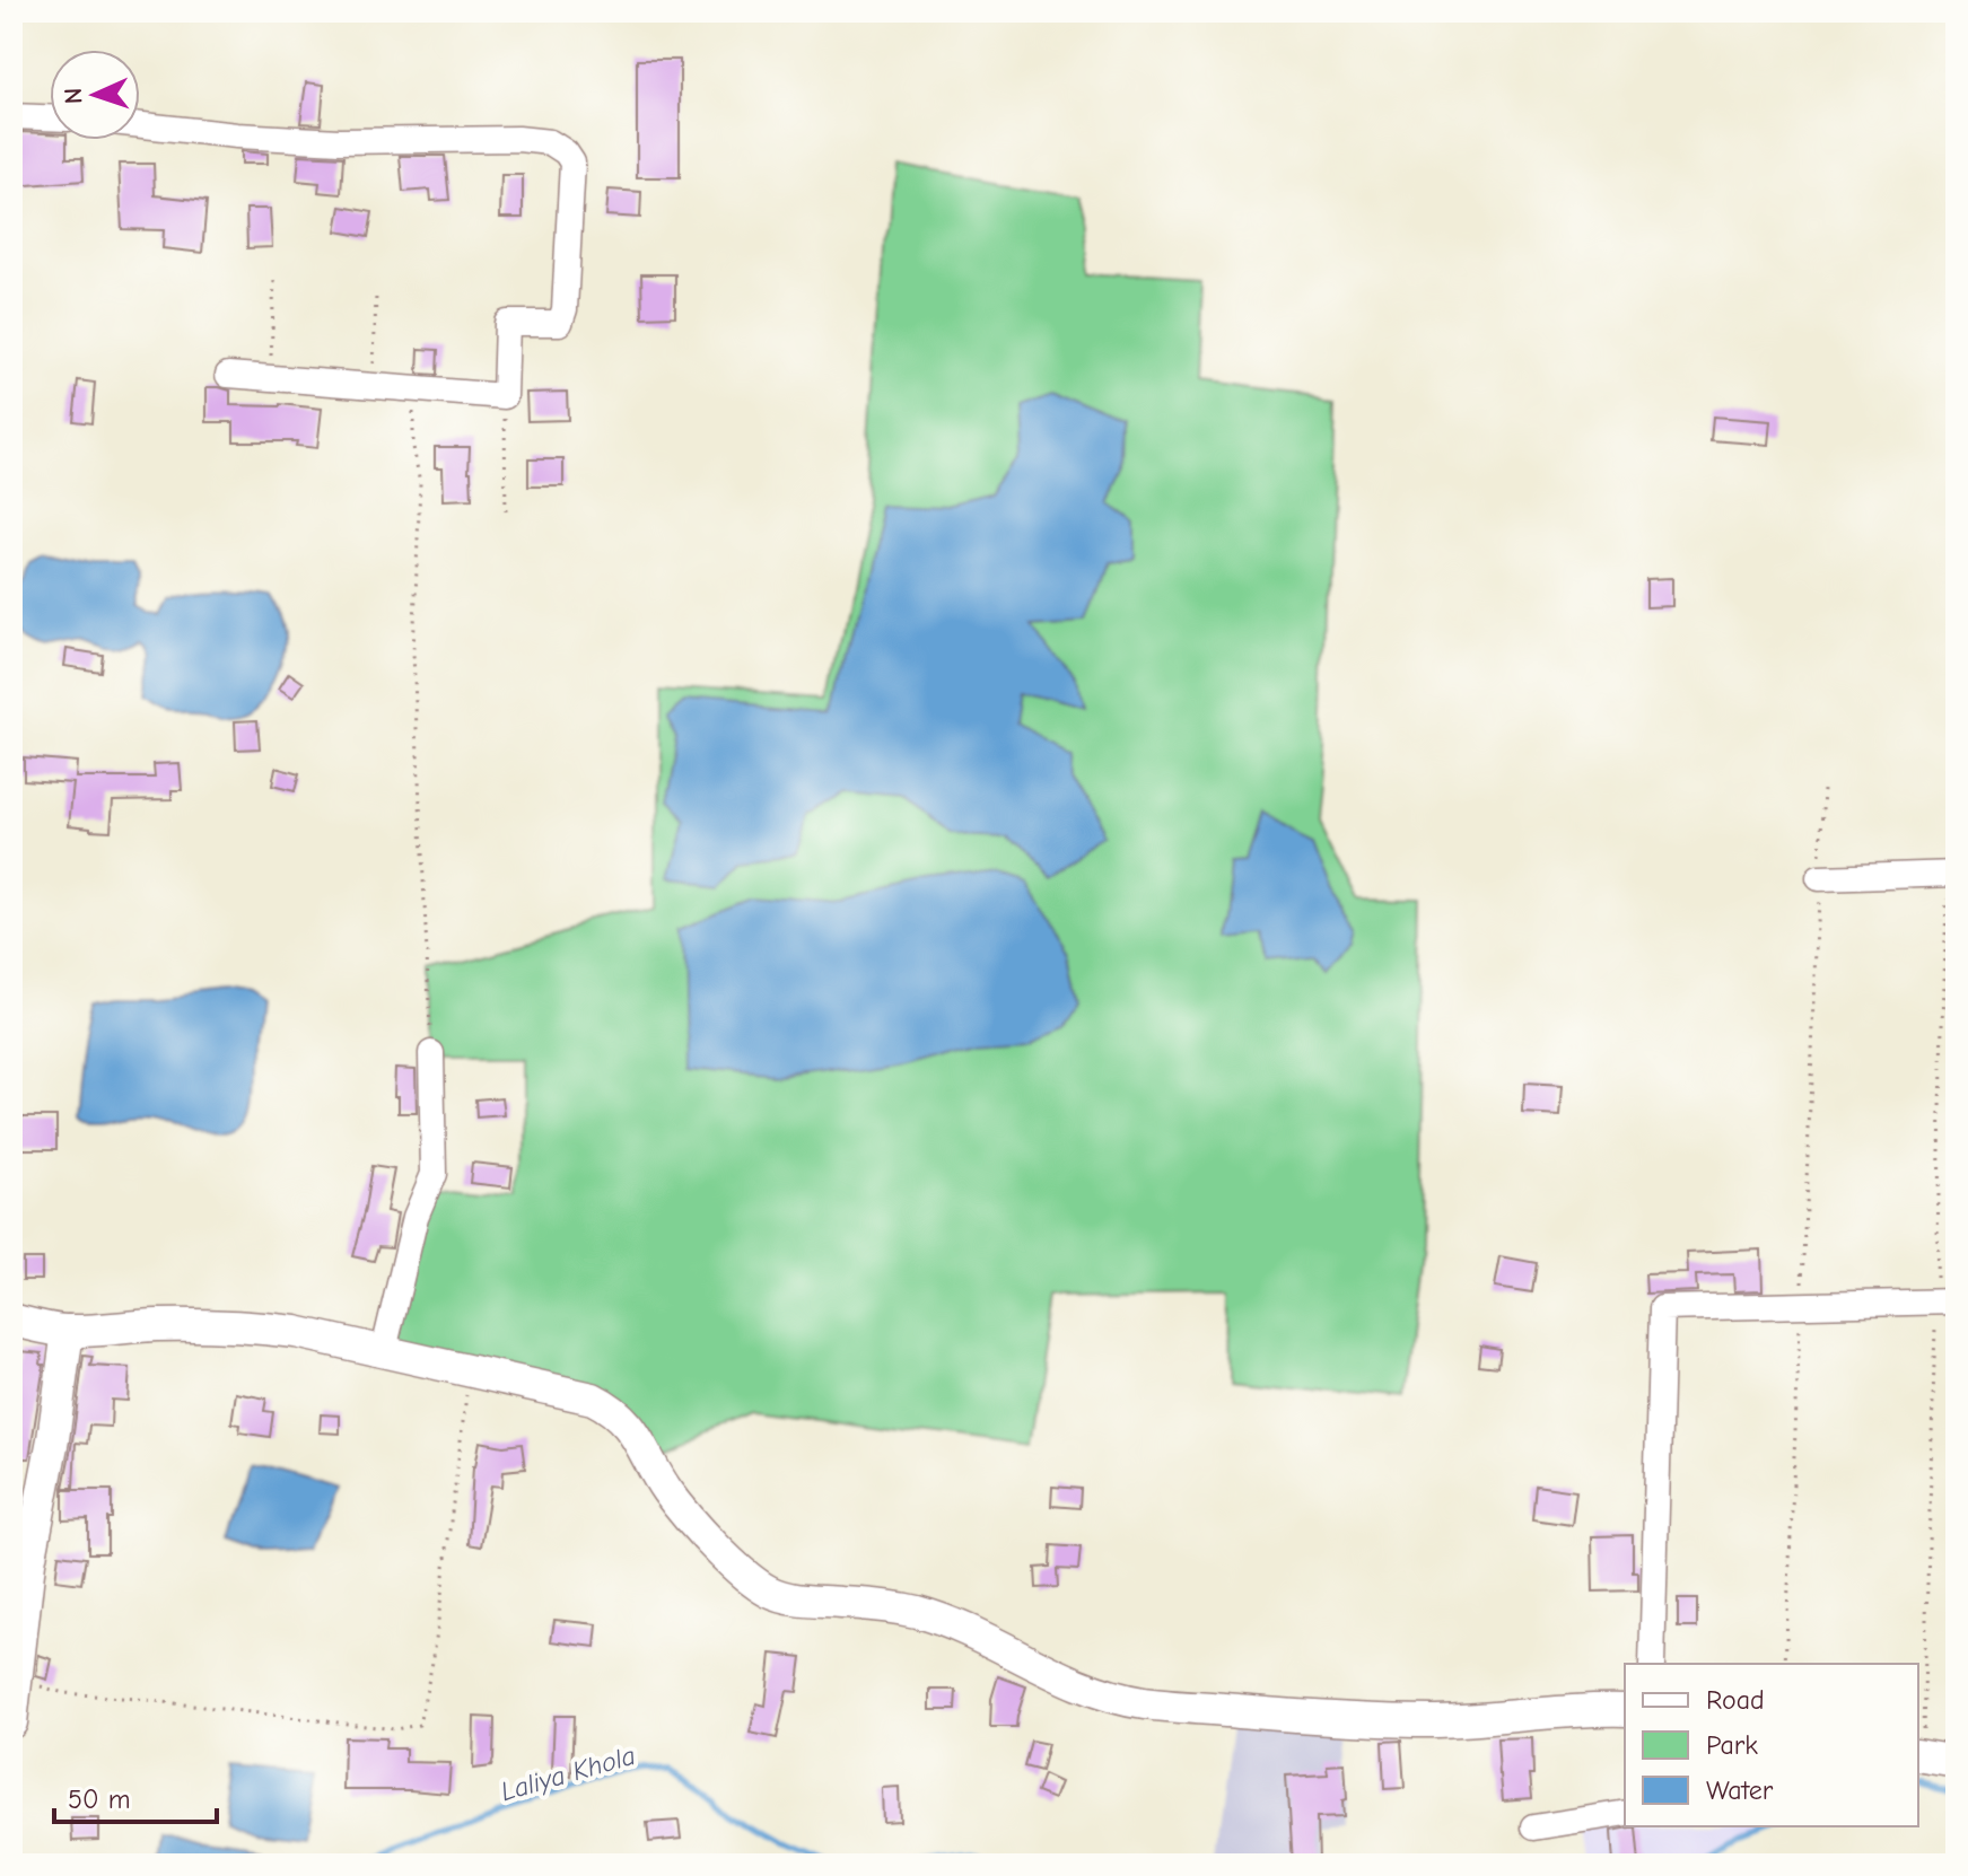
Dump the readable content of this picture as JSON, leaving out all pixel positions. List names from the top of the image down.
{
  "water": ["Laliya Khola"],
  "legend": ["Road", "Park", "Water"],
  "scale_bar": "50 m",
  "north": "left"
}
